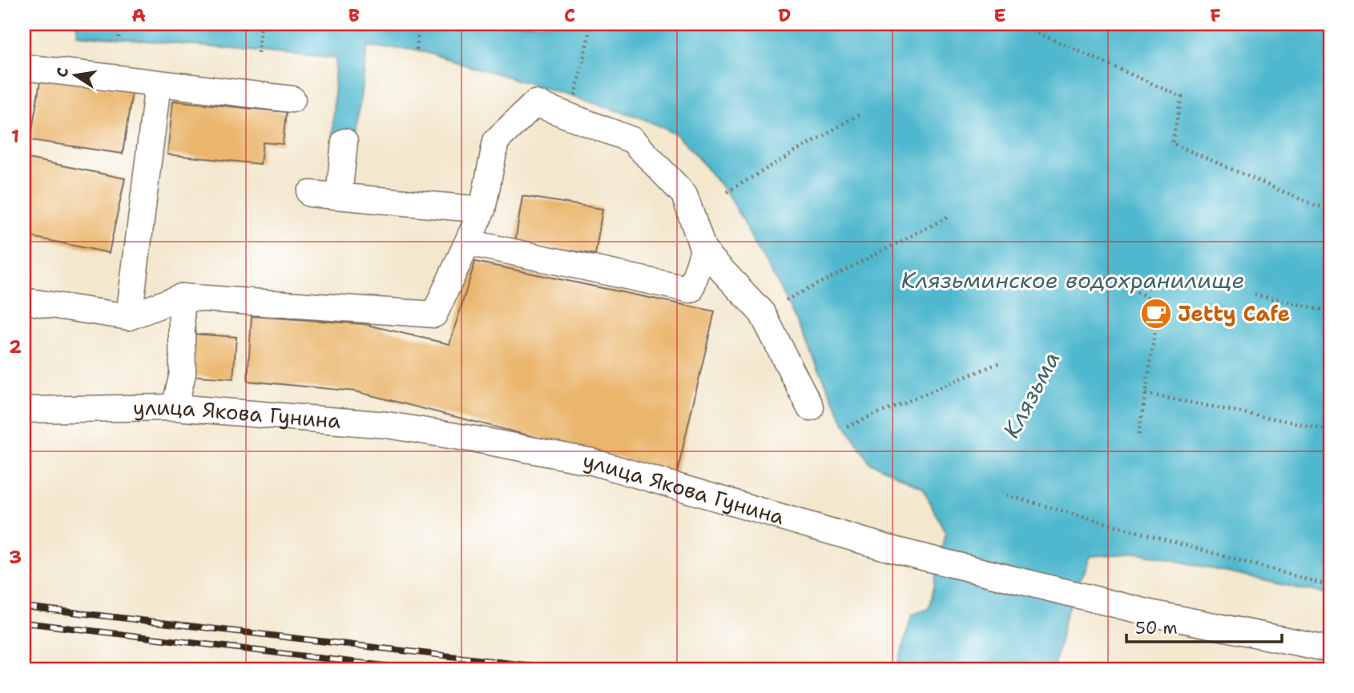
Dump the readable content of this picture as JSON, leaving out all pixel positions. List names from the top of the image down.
{
  "streets": {
    "street": ["улица Якова Гунина"]
  },
  "water": ["Клязьминское водохранилище", "Клязьма"],
  "places": {
    "cafe": ["Jetty Cafe"]
  },
  "scale_bar": "50 m",
  "north": "left",
  "grid": {
    "columns": [
      "A",
      "B",
      "C",
      "D",
      "E",
      "F"
    ],
    "rows": ["1", "2", "3"]
  }
}
